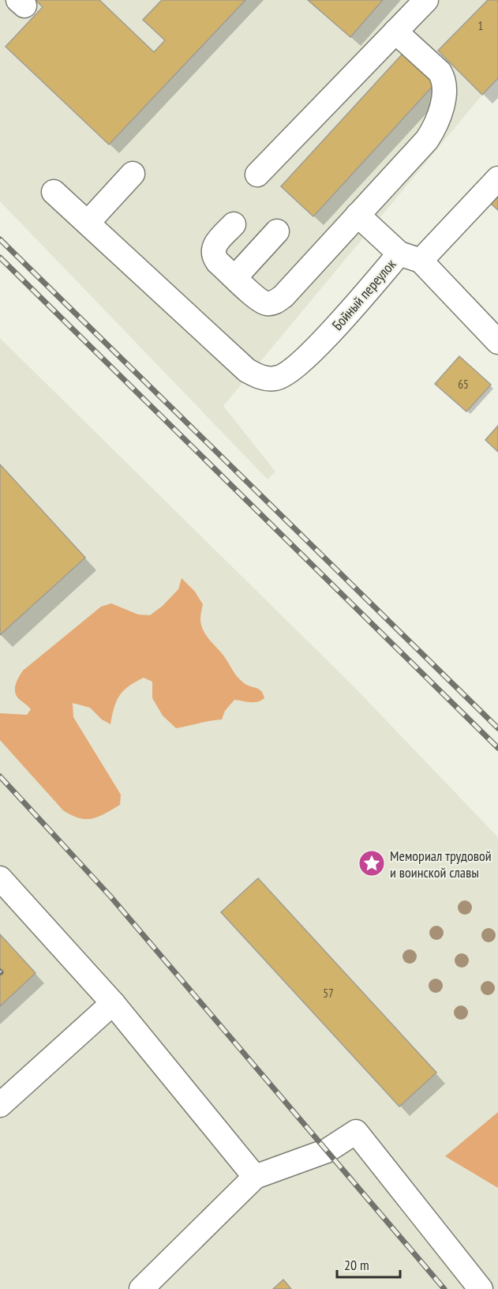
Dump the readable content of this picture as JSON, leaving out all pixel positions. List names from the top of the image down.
{
  "streets": {
    "street": ["Бойный переулок"]
  },
  "places": {
    "place": ["Мемориал трудовой и воинской славы"]
  },
  "house_numbers": ["1", "65", "57"],
  "scale_bar": "20 m"
}
